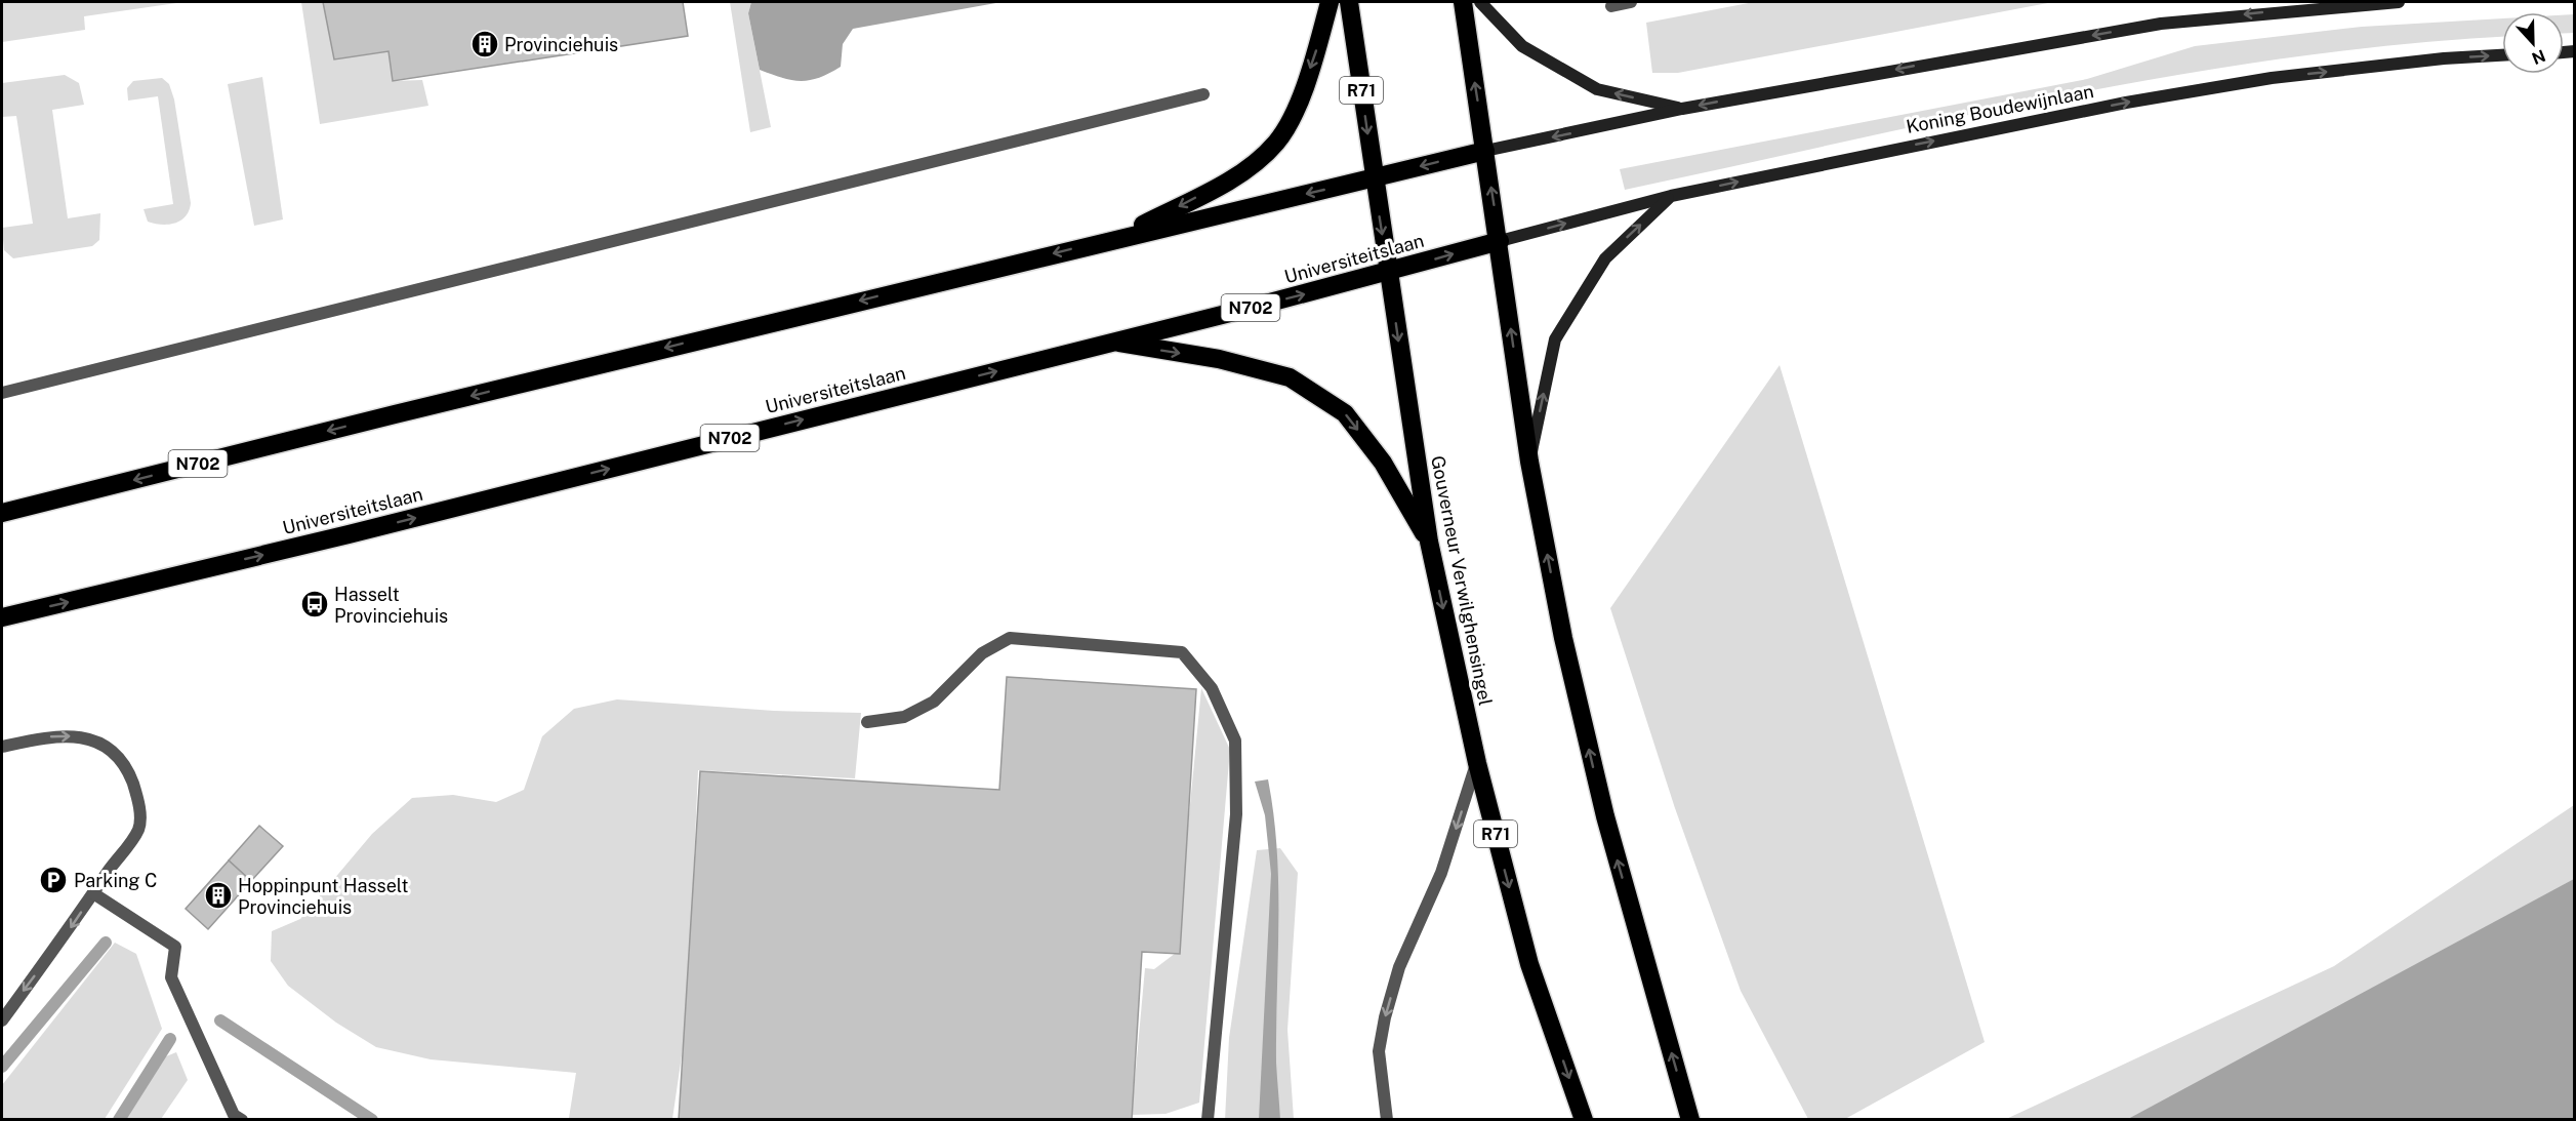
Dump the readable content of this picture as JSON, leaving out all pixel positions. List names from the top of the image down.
{
  "streets": {
    "highway": [
      "R71",
      "Universiteitslaan",
      "N702",
      "Gouverneur Verwilghensingel"
    ],
    "main road": ["Koning Boudewijnlaan"]
  },
  "crossings": [
    ["Koning Boudewijnlaan", "Universiteitslaan"],
    ["Universiteitslaan", "Gouverneur Verwilghensingel"],
    ["N702", "Gouverneur Verwilghensingel"]
  ],
  "places": {
    "building": ["Provinciehuis", "Hoppinpunt Hasselt Provinciehuis"],
    "bus stop": ["Hasselt Provinciehuis"],
    "parking": ["Parking C"]
  },
  "north": "bottom"
}
